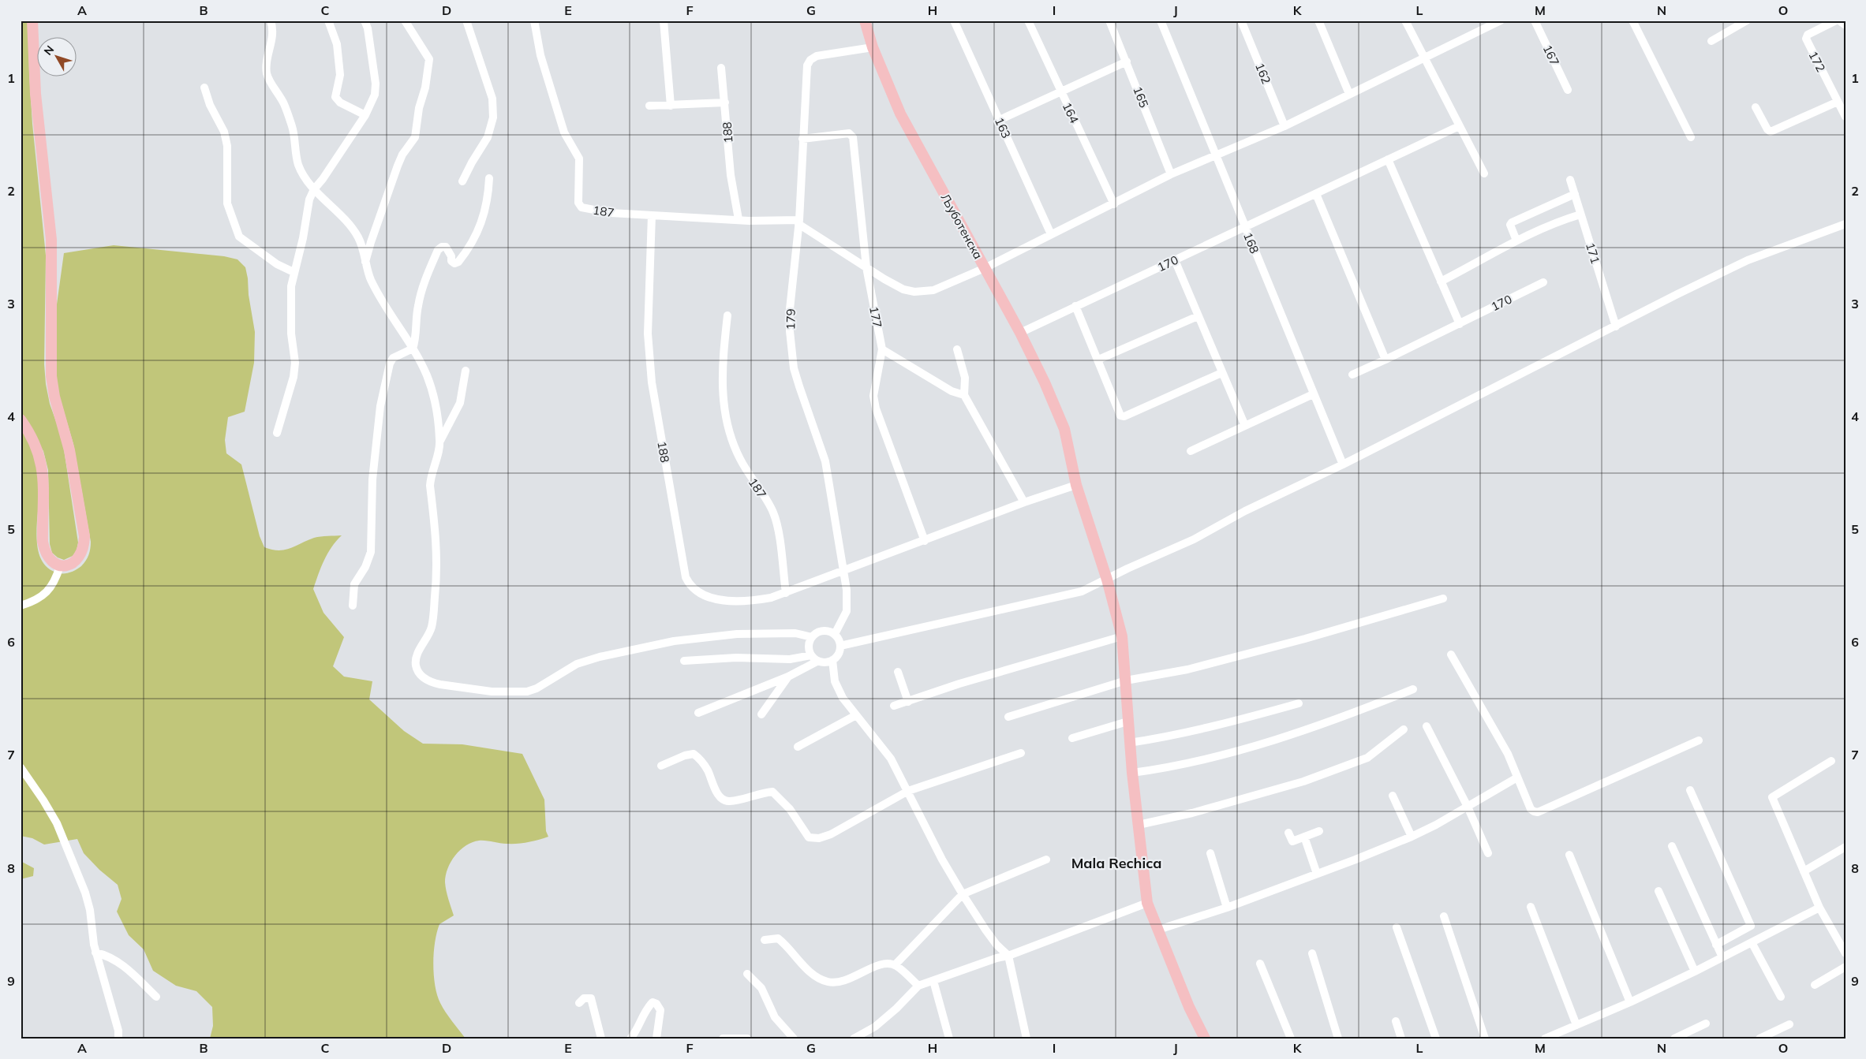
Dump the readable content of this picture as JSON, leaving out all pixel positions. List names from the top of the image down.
{
  "streets": {
    "main road": ["Љуботенска"],
    "street": [
      "167",
      "172",
      "162",
      "165",
      "164",
      "163",
      "188",
      "187",
      "168",
      "171",
      "170",
      "177",
      "179"
    ]
  },
  "crossings": [
    ["188", "187"],
    ["188", "Љуботенска"],
    ["188", "177"],
    ["188", "179"],
    ["187", "179"],
    ["Љуботенска", "170"],
    ["Љуботенска", "179"],
    ["168", "170"],
    ["177", "179"]
  ],
  "districts": ["Mala Rechica"],
  "north": "top left",
  "grid": {
    "columns": [
      "A",
      "B",
      "C",
      "D",
      "E",
      "F",
      "G",
      "H",
      "I",
      "J",
      "K",
      "L",
      "M",
      "N",
      "O"
    ],
    "rows": [
      "1",
      "2",
      "3",
      "4",
      "5",
      "6",
      "7",
      "8",
      "9"
    ]
  }
}
